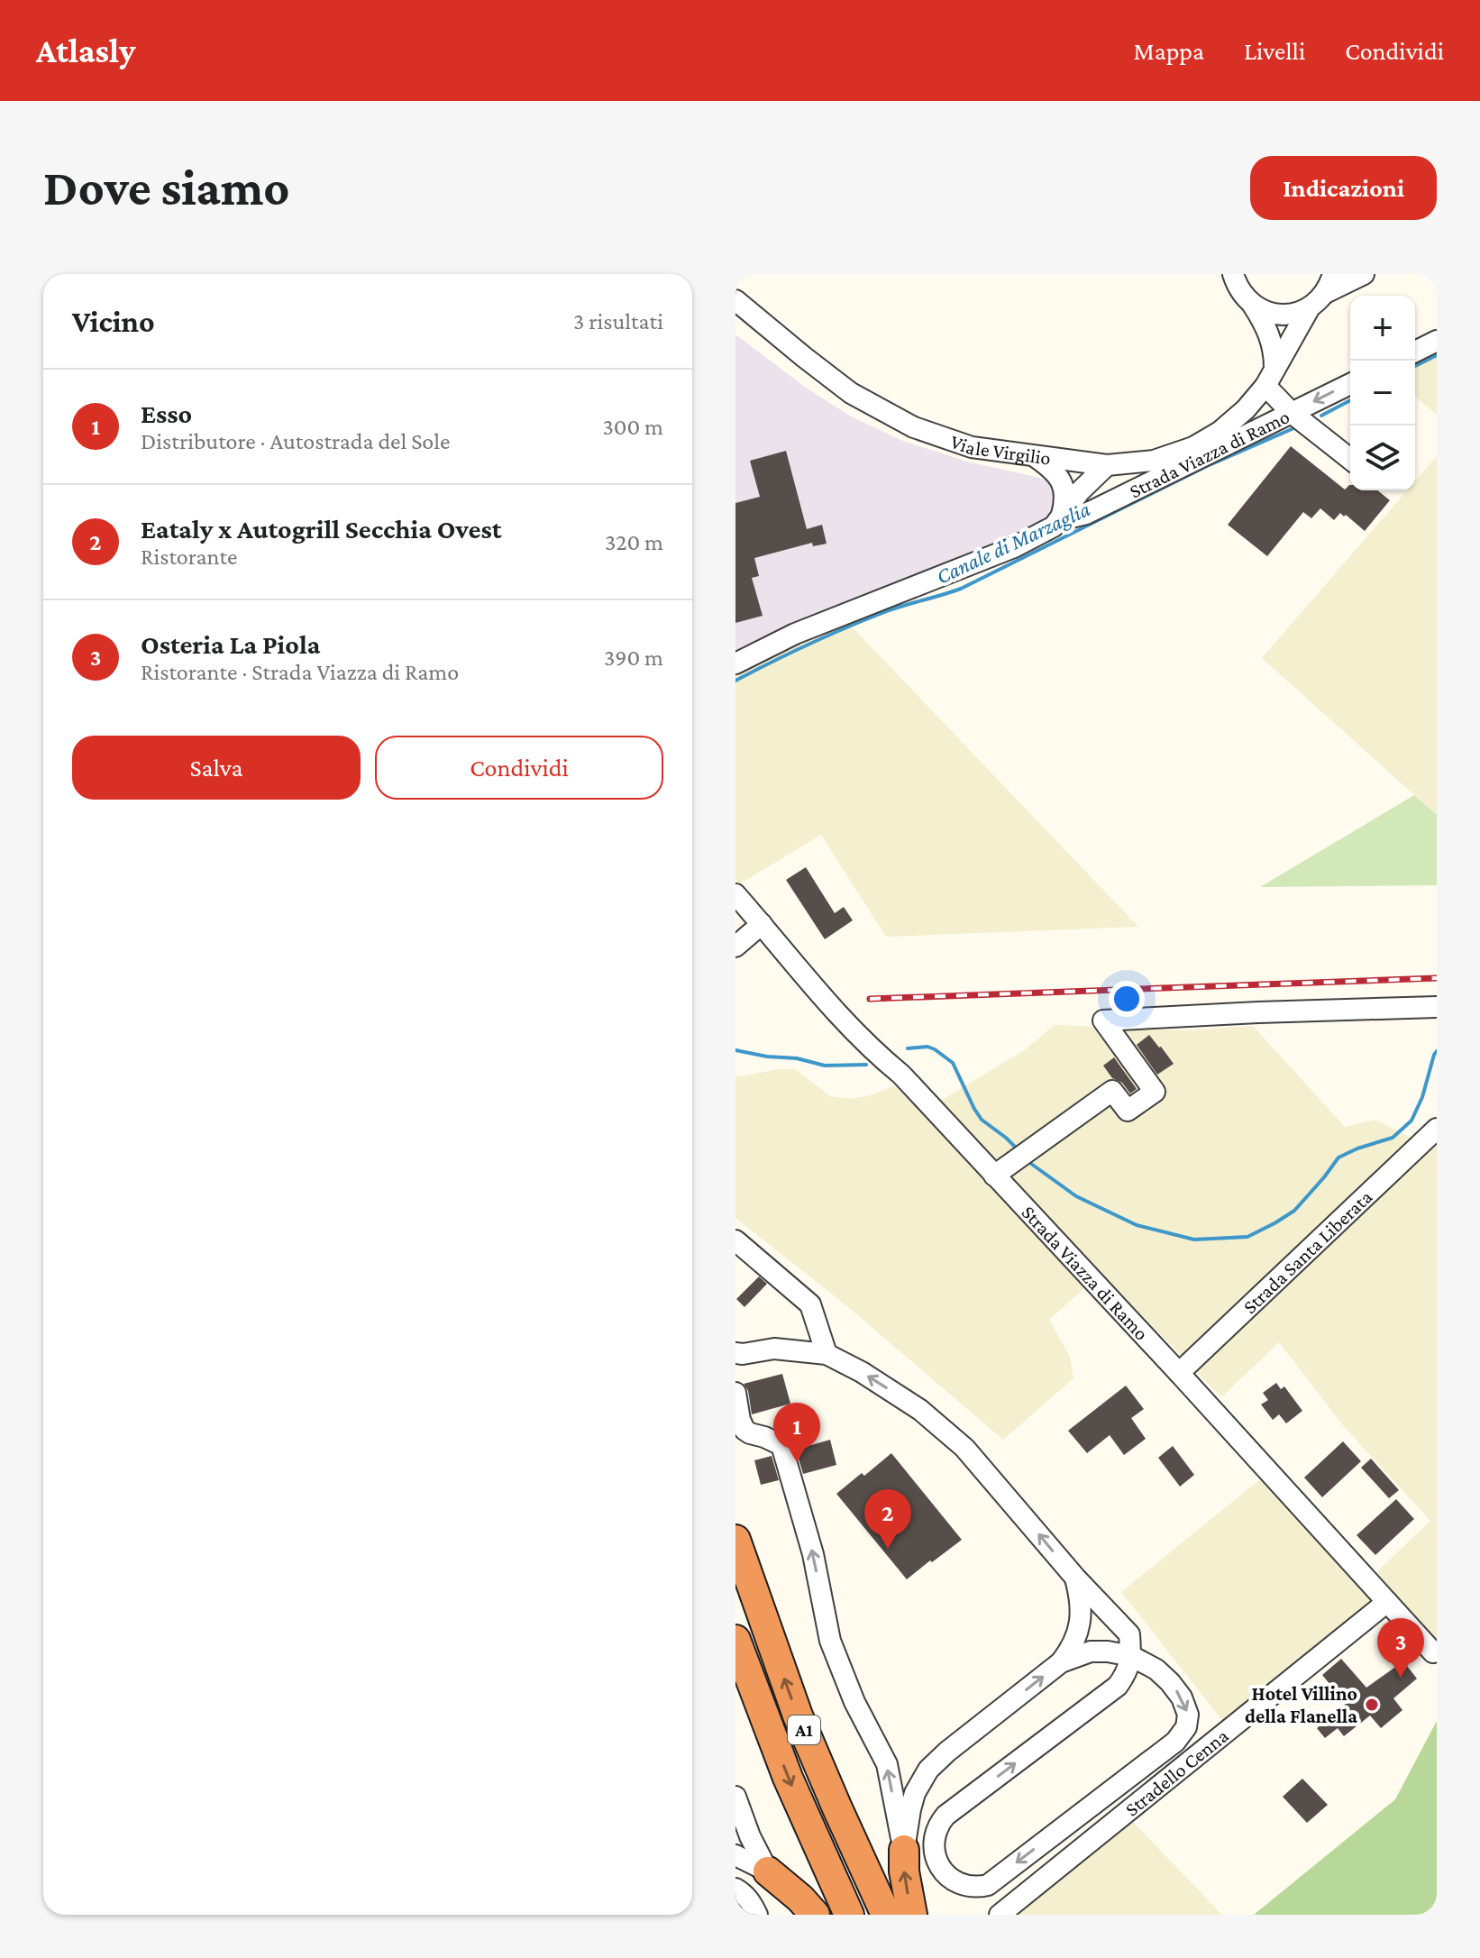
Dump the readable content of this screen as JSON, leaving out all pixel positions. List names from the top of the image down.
{
  "streets": {
    "highway": ["A1"],
    "street": [
      "Viale Virgilio",
      "Strada Viazza di Ramo",
      "Strada Santa Liberata",
      "Stradello Cenna"
    ]
  },
  "crossings": [
    ["Viale Virgilio", "Strada Viazza di Ramo"],
    ["Strada Viazza di Ramo", "Strada Santa Liberata"],
    ["Strada Viazza di Ramo", "Stradello Cenna"]
  ],
  "water": ["Canale di Marzaglia"],
  "places": ["Hotel Villino della Flanella"],
  "page": {
    "header": "Atlasly",
    "nav": ["Mappa", "Livelli", "Condividi"],
    "buttons": [
      "Indicazioni",
      ["Salva", "Condividi"]
    ],
    "title": "Dove siamo",
    "heading": ["Vicino", "3 risultati"],
    "map_buttons": ["+", "−"],
    "list": [
      {
        "mark": "1",
        "name": "Esso",
        "note": "Distributore · Autostrada del Sole",
        "value": "300 m"
      },
      {
        "mark": "2",
        "name": "Eataly x Autogrill Secchia Ovest",
        "note": "Ristorante",
        "value": "320 m"
      },
      {
        "mark": "3",
        "name": "Osteria La Piola",
        "note": "Ristorante · Strada Viazza di Ramo",
        "value": "390 m"
      }
    ],
    "pins": ["1", "2", "3"]
  }
}
